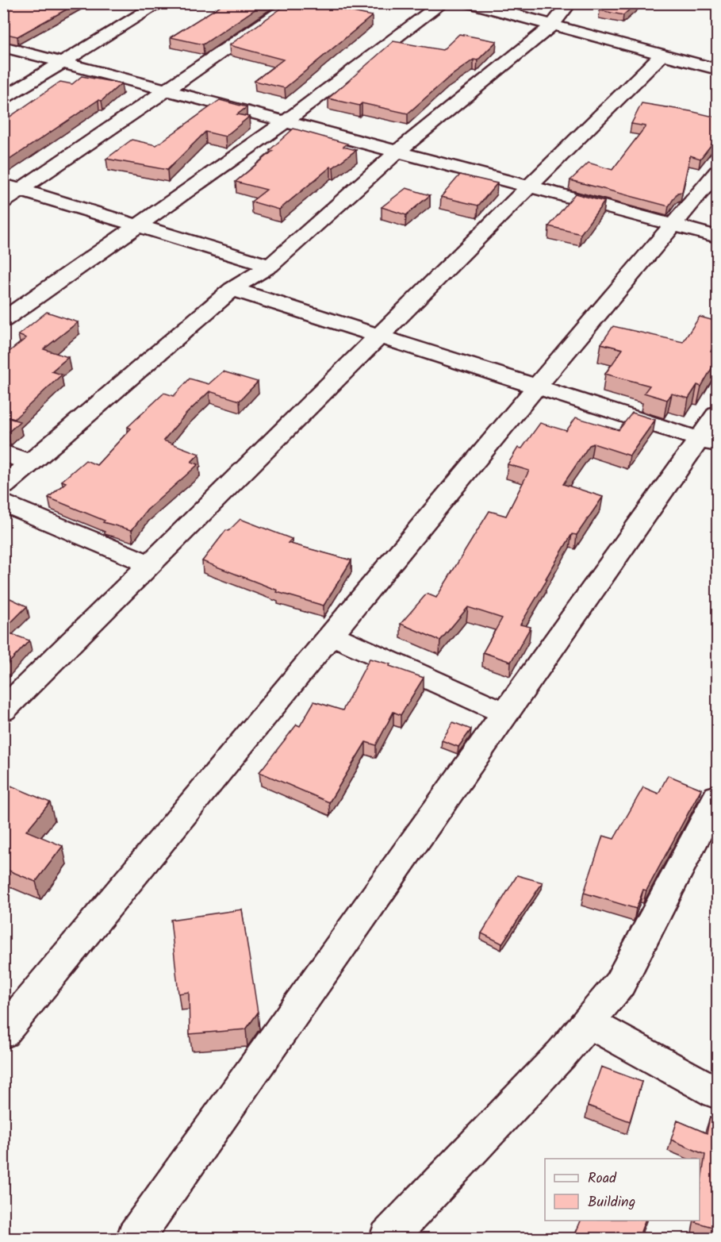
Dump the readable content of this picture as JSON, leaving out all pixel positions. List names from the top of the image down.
{
  "legend": ["Road", "Building"]
}
